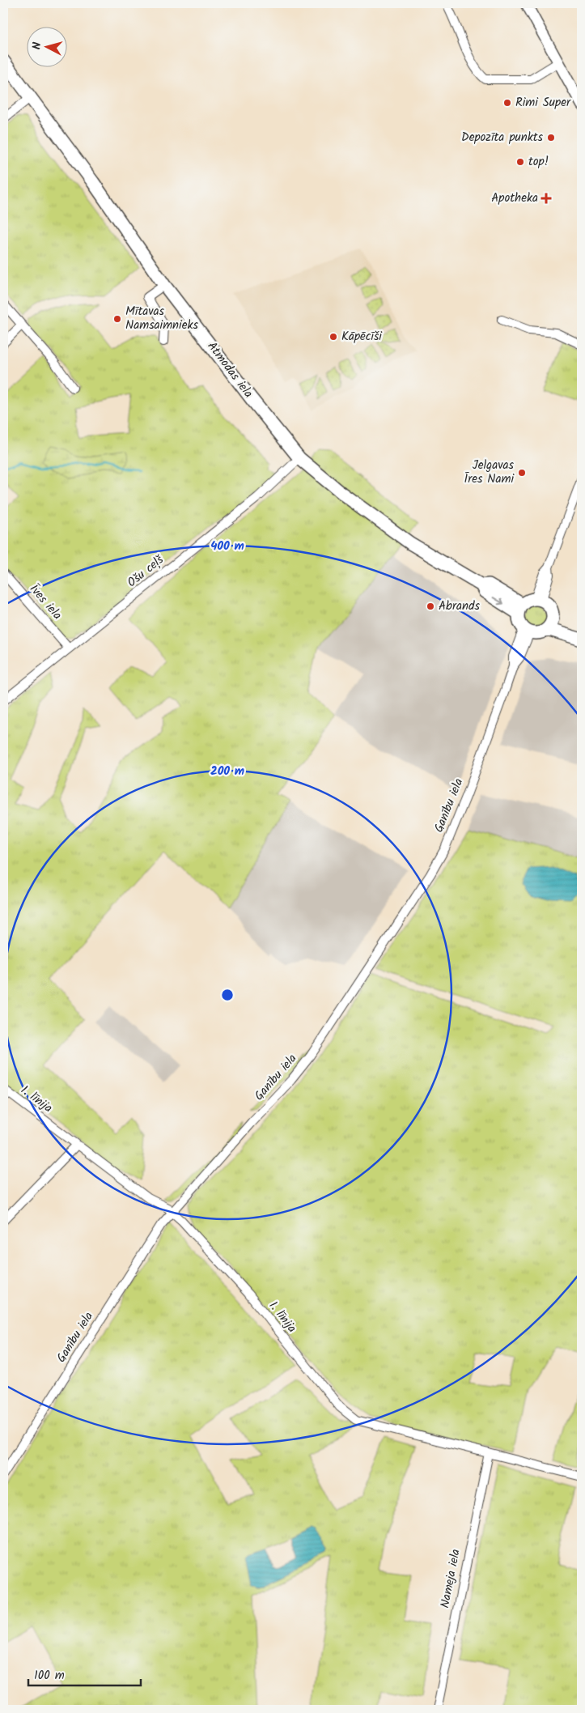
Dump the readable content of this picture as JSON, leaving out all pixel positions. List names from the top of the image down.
{
  "streets": {
    "main road": ["Atmodas iela"],
    "street": [
      "Ošu ceļš",
      "Īves iela",
      "Ganību iela",
      "1. līnija",
      "Nameja iela"
    ]
  },
  "crossings": [
    ["Atmodas iela", "Ošu ceļš"],
    ["Atmodas iela", "Ganību iela"],
    ["Ošu ceļš", "Īves iela"],
    ["Ganību iela", "1. līnija"],
    ["1. līnija", "Nameja iela"]
  ],
  "places": {
    "other": [
      "Rimi Super",
      "Depozīta punkts",
      "top!",
      "Mītavas Namsaimnieks",
      "Kāpēcīši",
      "Jelgavas Īres Nami",
      "Abrands"
    ],
    "health": ["Apotheka"]
  },
  "scale_bar": "100 m",
  "north": "left",
  "rings": ["400 m", "200 m"]
}
